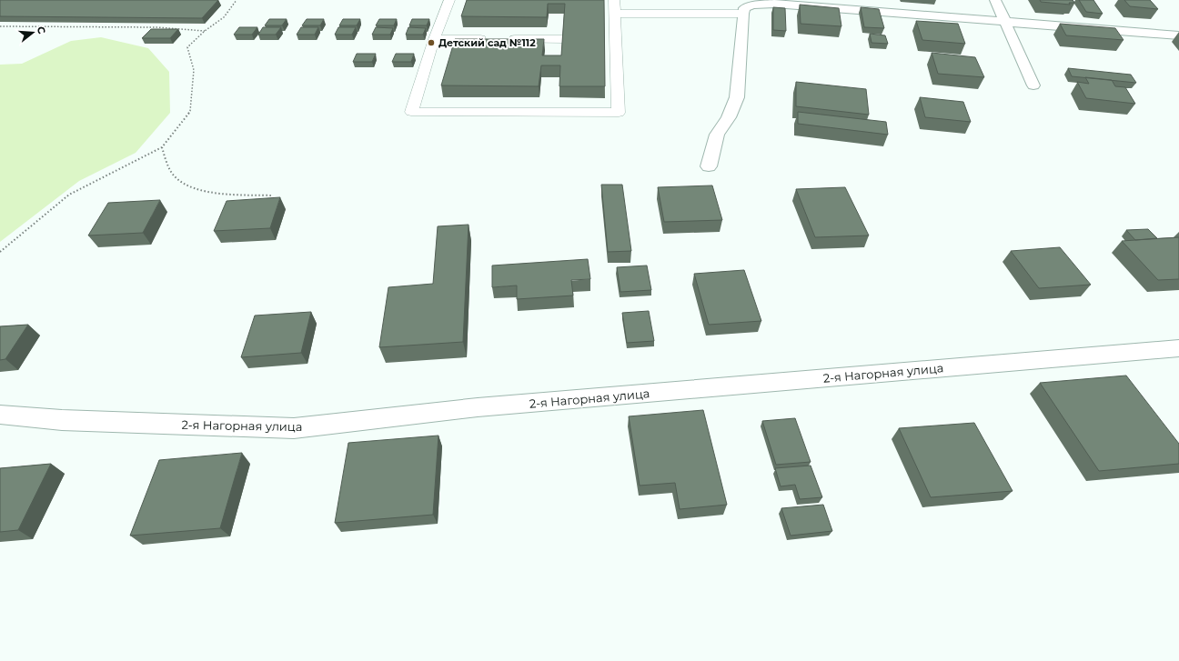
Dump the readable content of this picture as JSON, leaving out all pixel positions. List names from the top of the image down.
{
  "streets": {
    "street": ["2-я Нагорная улица"]
  },
  "places": ["Детский сад №112"],
  "north": "right"
}
